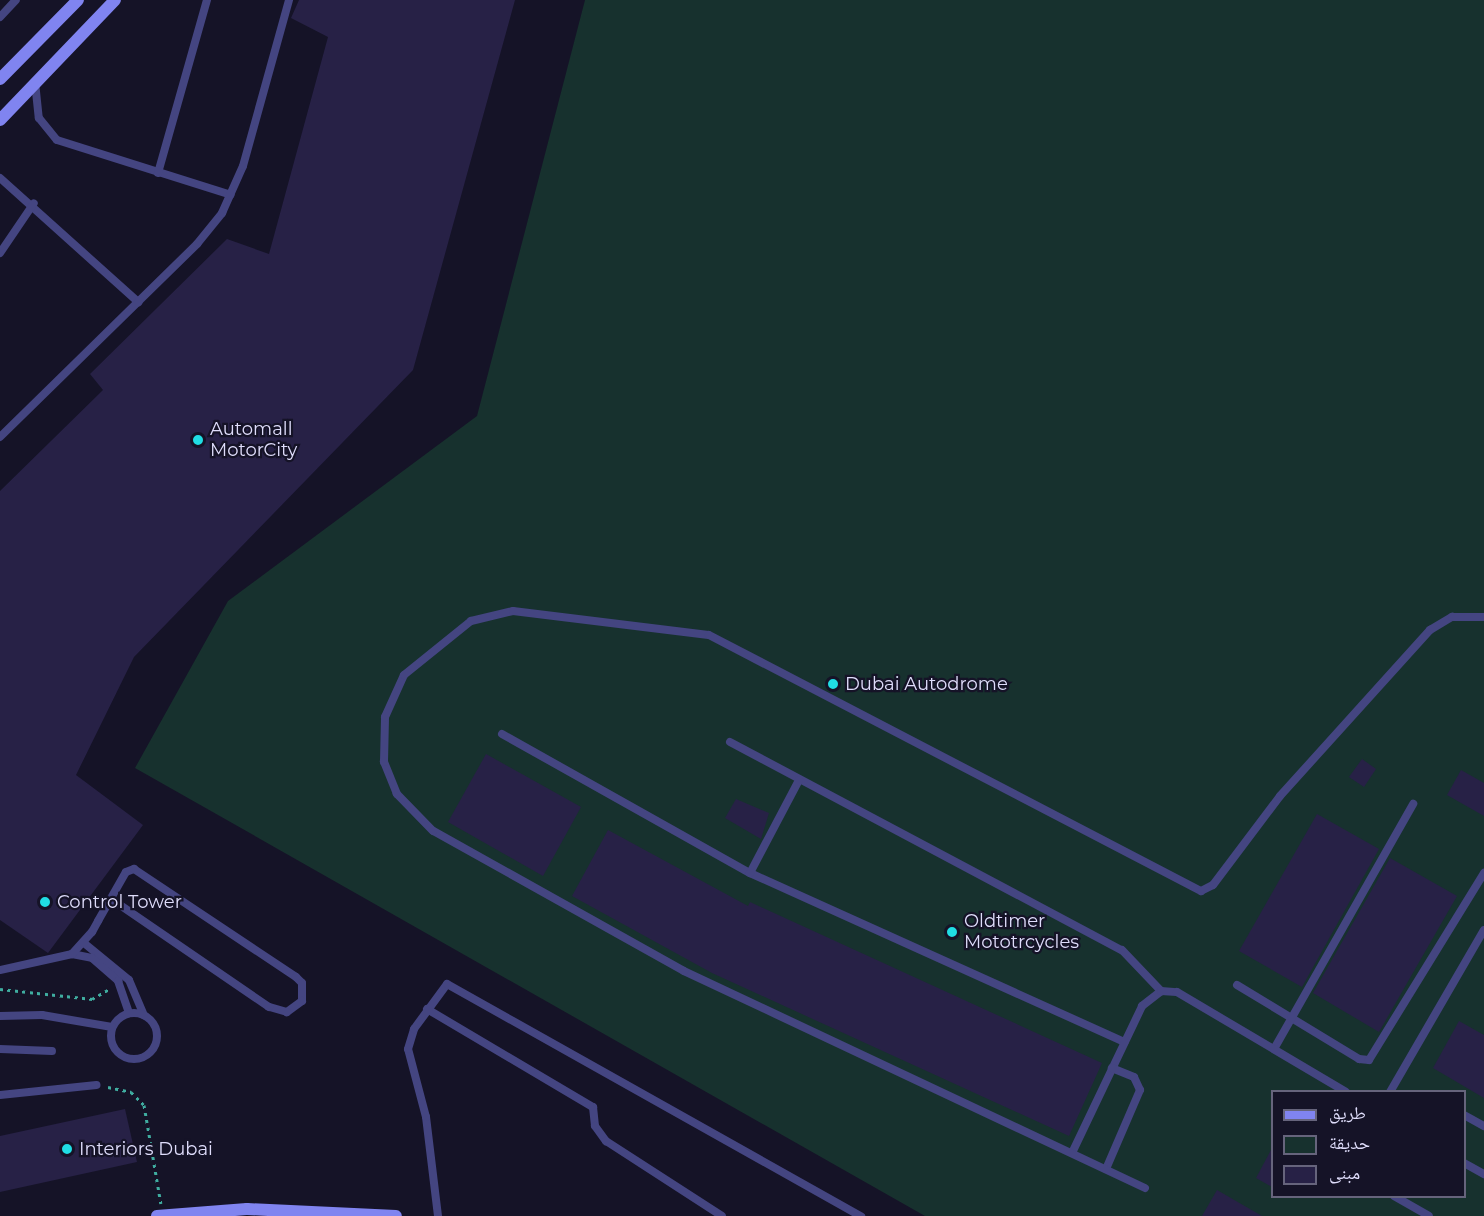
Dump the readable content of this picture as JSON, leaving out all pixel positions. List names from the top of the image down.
{
  "places": [
    "Automall MotorCity",
    "Dubai Autodrome",
    "Control Tower",
    "Oldtimer Mototrcycles",
    "Interiors Dubai"
  ],
  "legend": ["طريق", "حديقة", "مبنى"]
}
